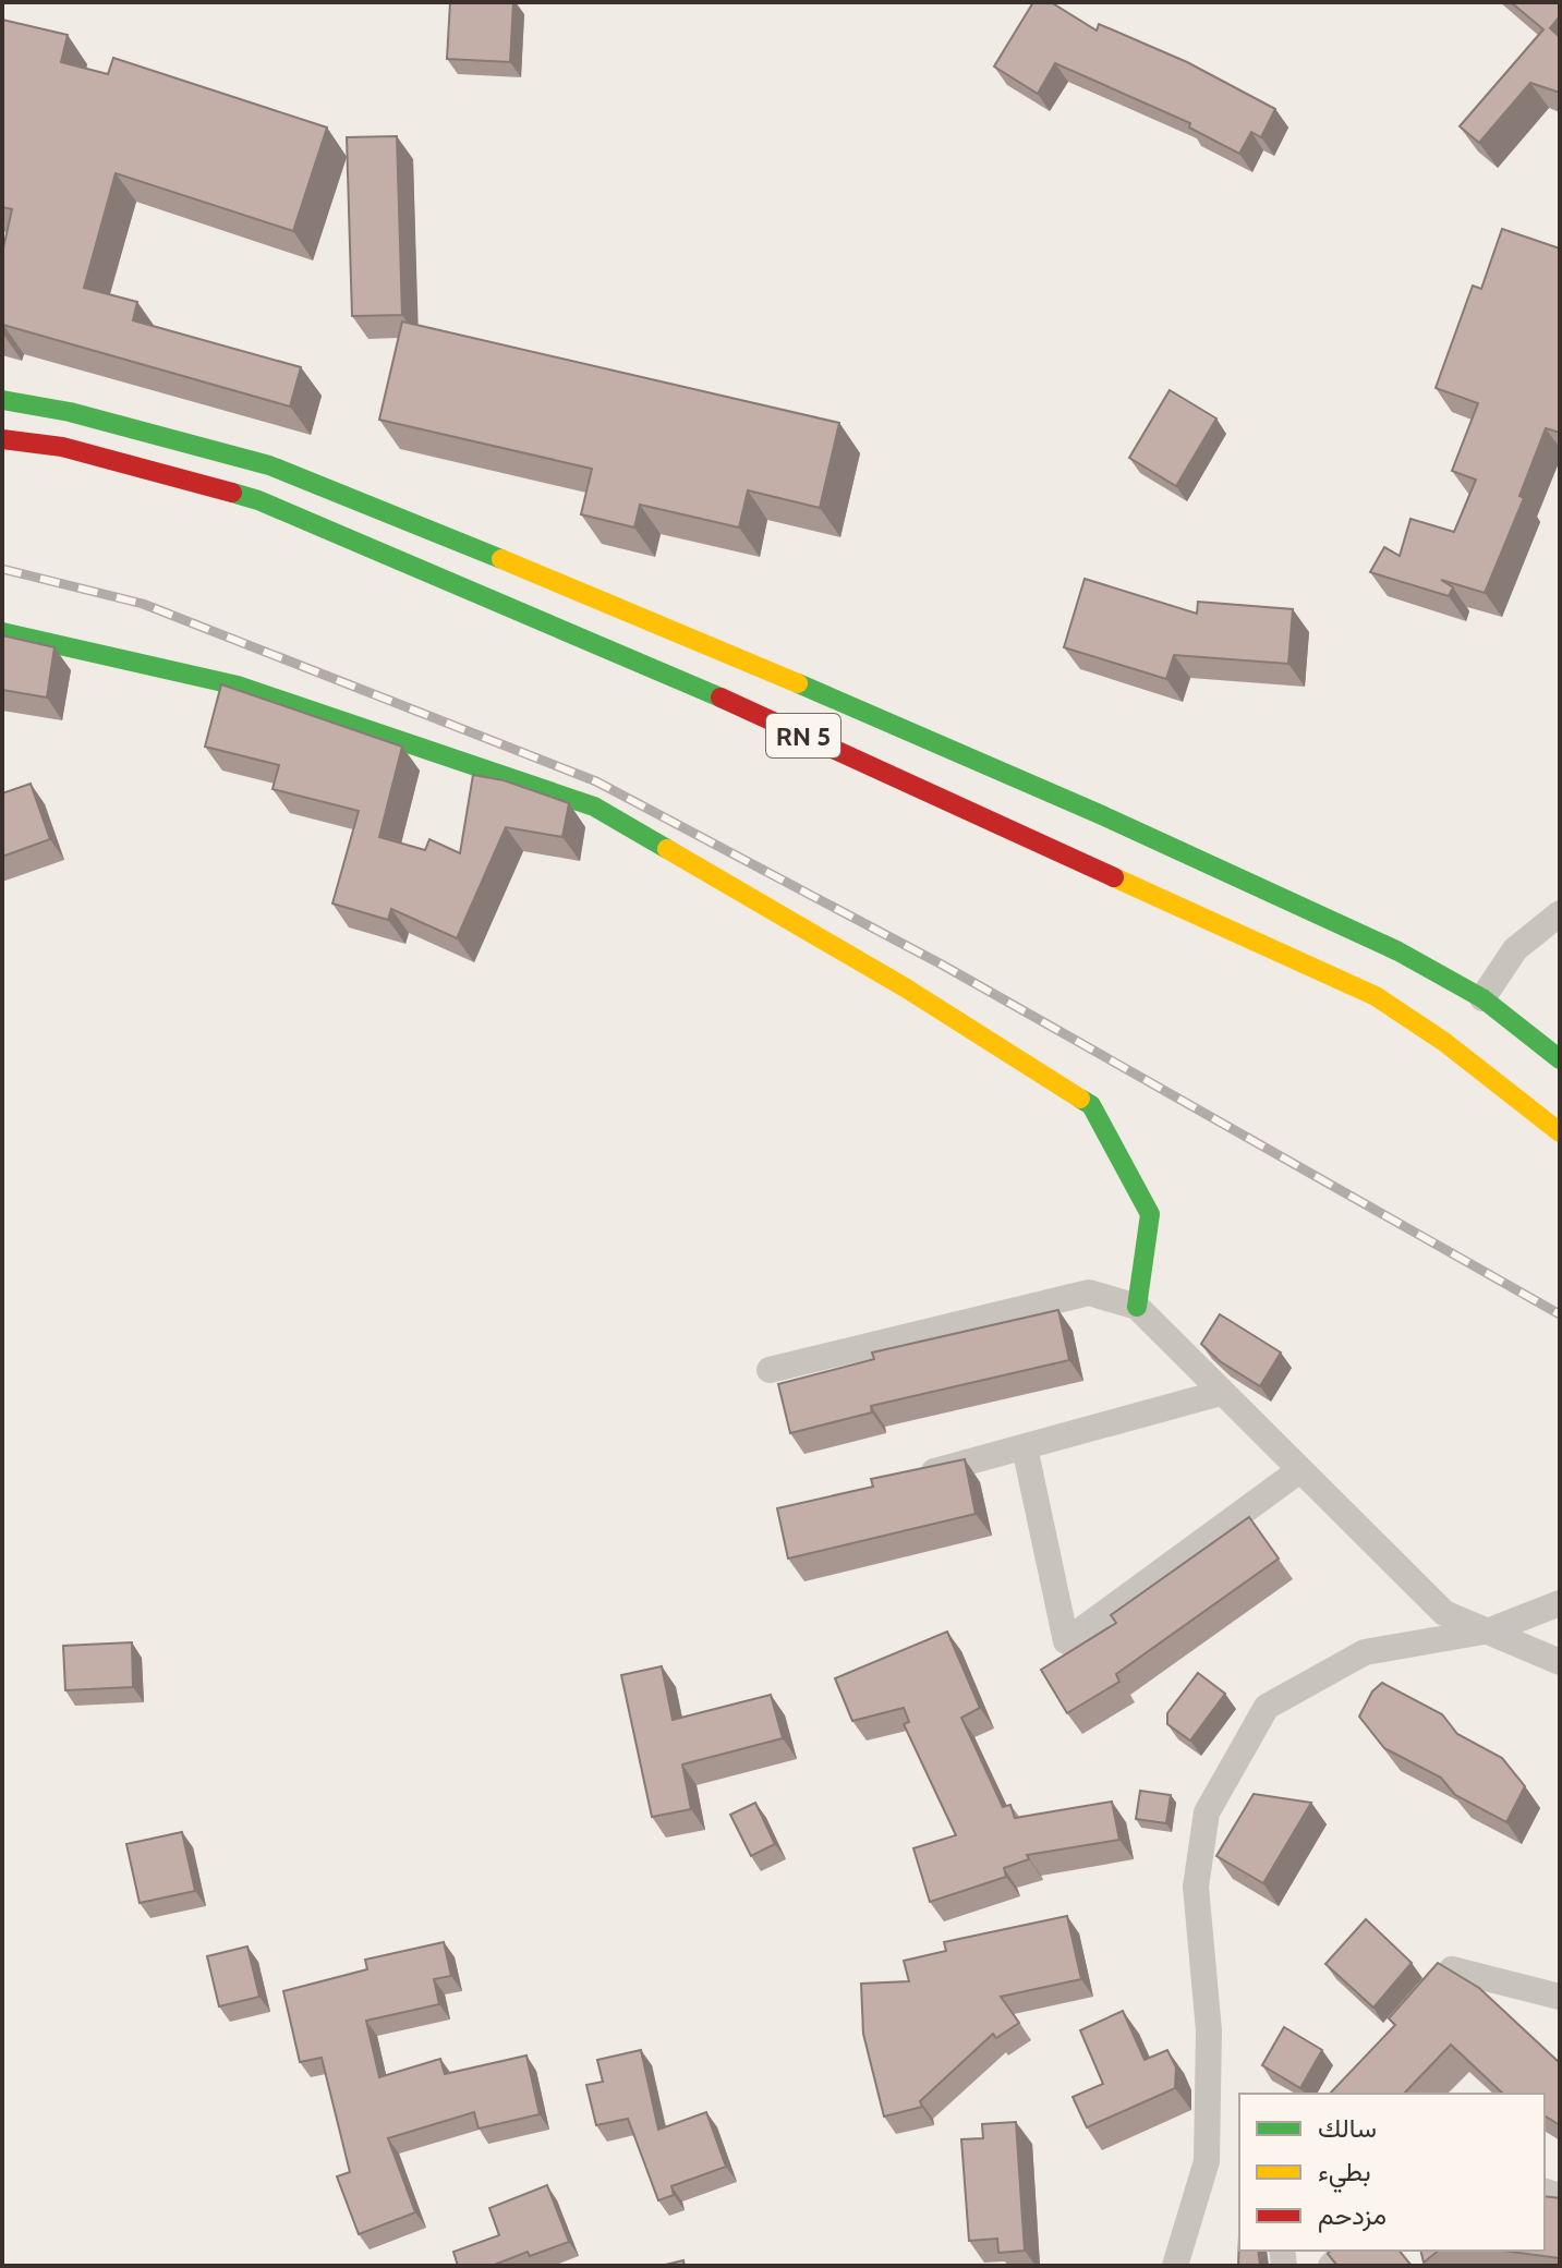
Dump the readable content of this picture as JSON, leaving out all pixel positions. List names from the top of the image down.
{
  "streets": {
    "main road": ["RN 5"]
  },
  "legend": ["سالك", "بطيء", "مزدحم"]
}
